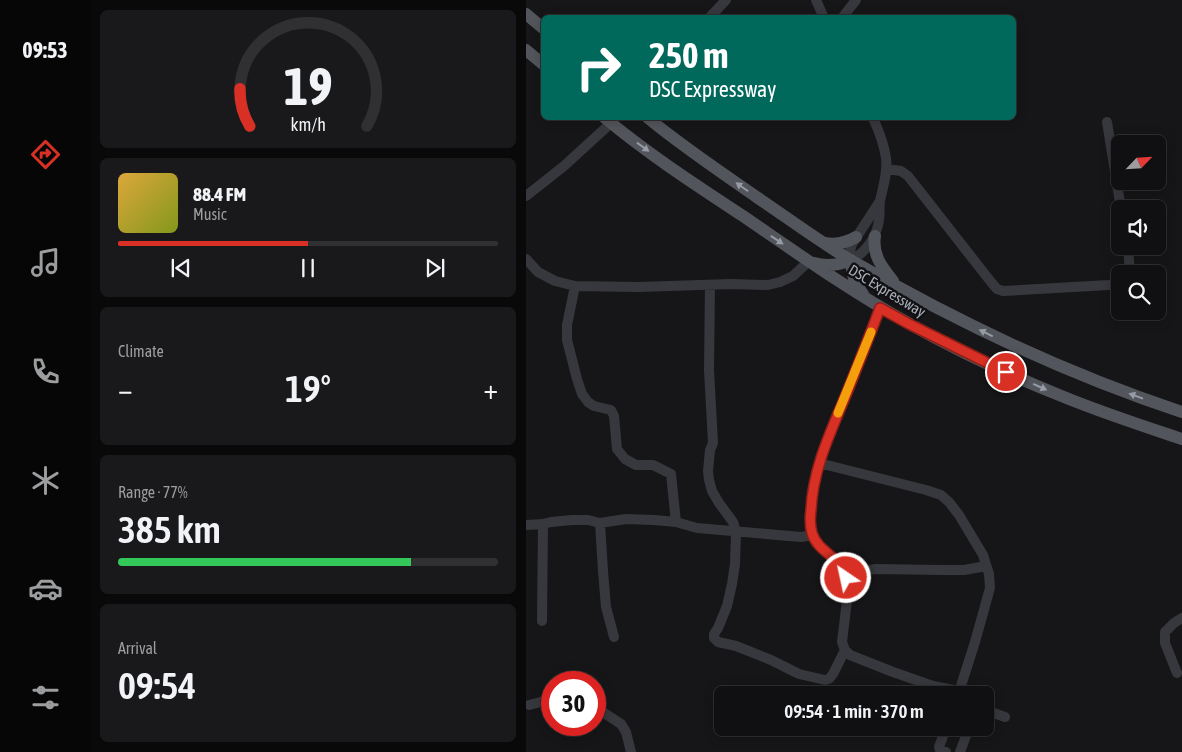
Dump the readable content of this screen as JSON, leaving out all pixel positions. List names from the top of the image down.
{
  "streets": {
    "main road": ["DSC Expressway"]
  },
  "north": "top right",
  "page": {
    "tabs": "09:53",
    "turn": ["250 m", "DSC Expressway"],
    "song": ["88.4 FM", "Music"],
    "tile": [
      "Climate",
      ["Range · 77%", "385 km"],
      ["Arrival", "09:54"]
    ],
    "heat": ["−", "19°", "+"],
    "limit": "30",
    "trip": "09:54 · 1 min · 370 m",
    "gauge": ["19", "km/h"]
  }
}
